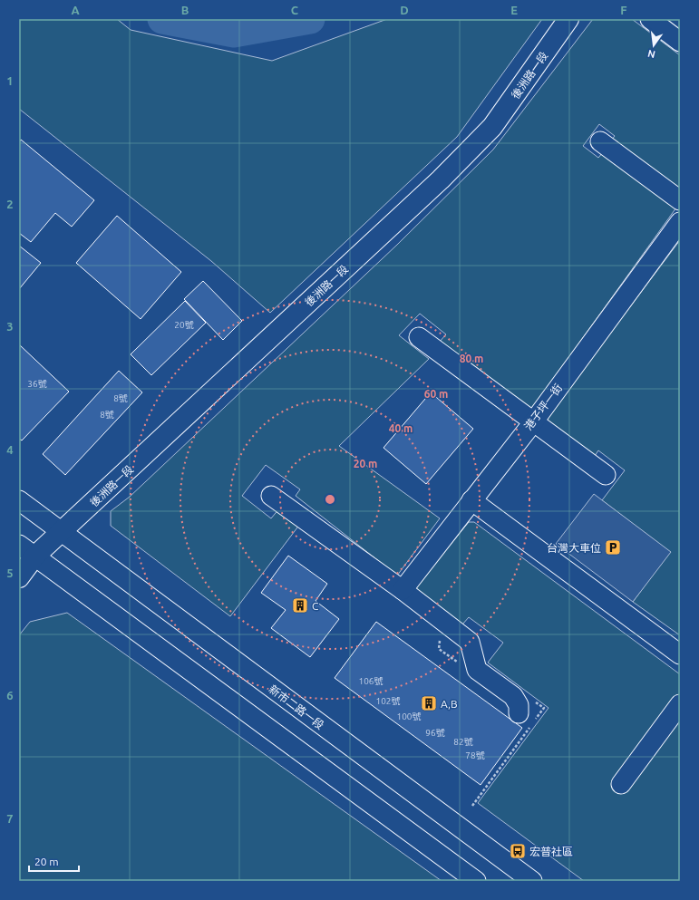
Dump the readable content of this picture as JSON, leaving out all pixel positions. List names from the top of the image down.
{
  "streets": {
    "main road": ["後洲路一段"],
    "street": ["港子坪一街", "新市二路一段"]
  },
  "crossings": [
    ["後洲路一段", "新市二路一段"]
  ],
  "places": {
    "parking": ["台灣大車位"],
    "building": ["C", "A,B"],
    "bus stop": ["宏普社區"]
  },
  "house_numbers": [
    "20號",
    "36號",
    "8號",
    "8號",
    "106號",
    "102號",
    "100號",
    "96號",
    "82號",
    "78號"
  ],
  "scale_bar": "20 m",
  "north": "bottom",
  "grid": {
    "columns": [
      "A",
      "B",
      "C",
      "D",
      "E",
      "F"
    ],
    "rows": [
      "1",
      "2",
      "3",
      "4",
      "5",
      "6",
      "7"
    ]
  },
  "rings": [
    "80 m",
    "60 m",
    "40 m",
    "20 m"
  ]
}
